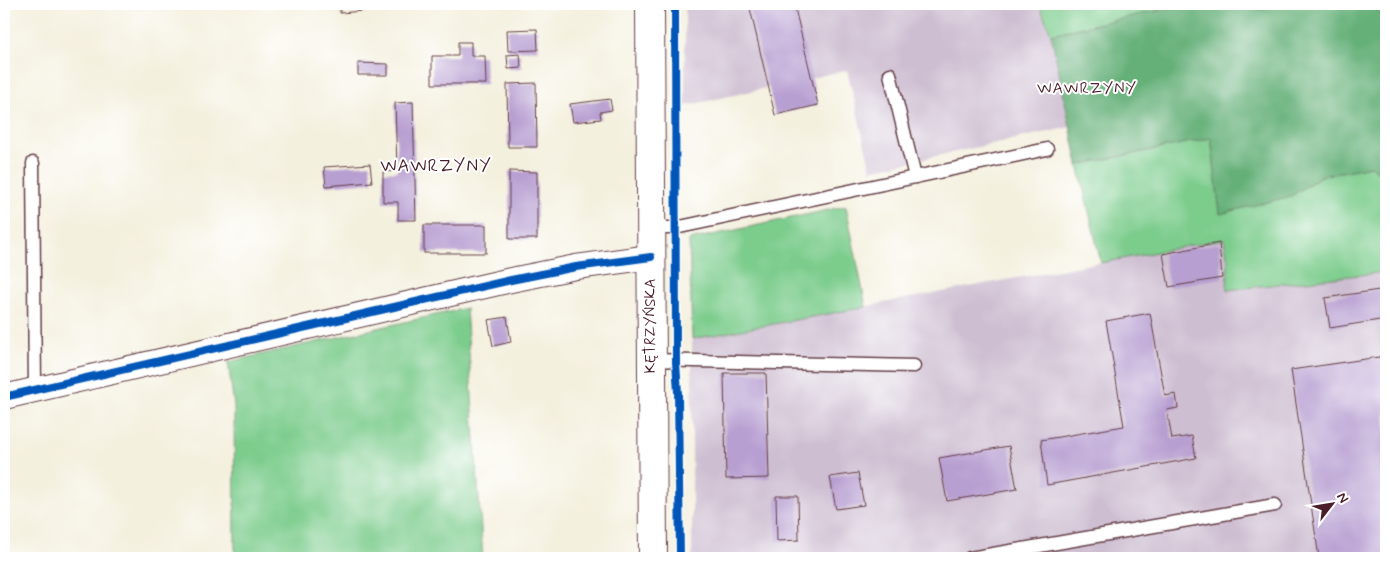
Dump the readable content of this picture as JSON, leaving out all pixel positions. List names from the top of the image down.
{
  "streets": {
    "main road": ["KĘTRZYŃSKA"]
  },
  "districts": ["WAWRZYNY", "WAWRZYNY"],
  "north": "top right"
}
